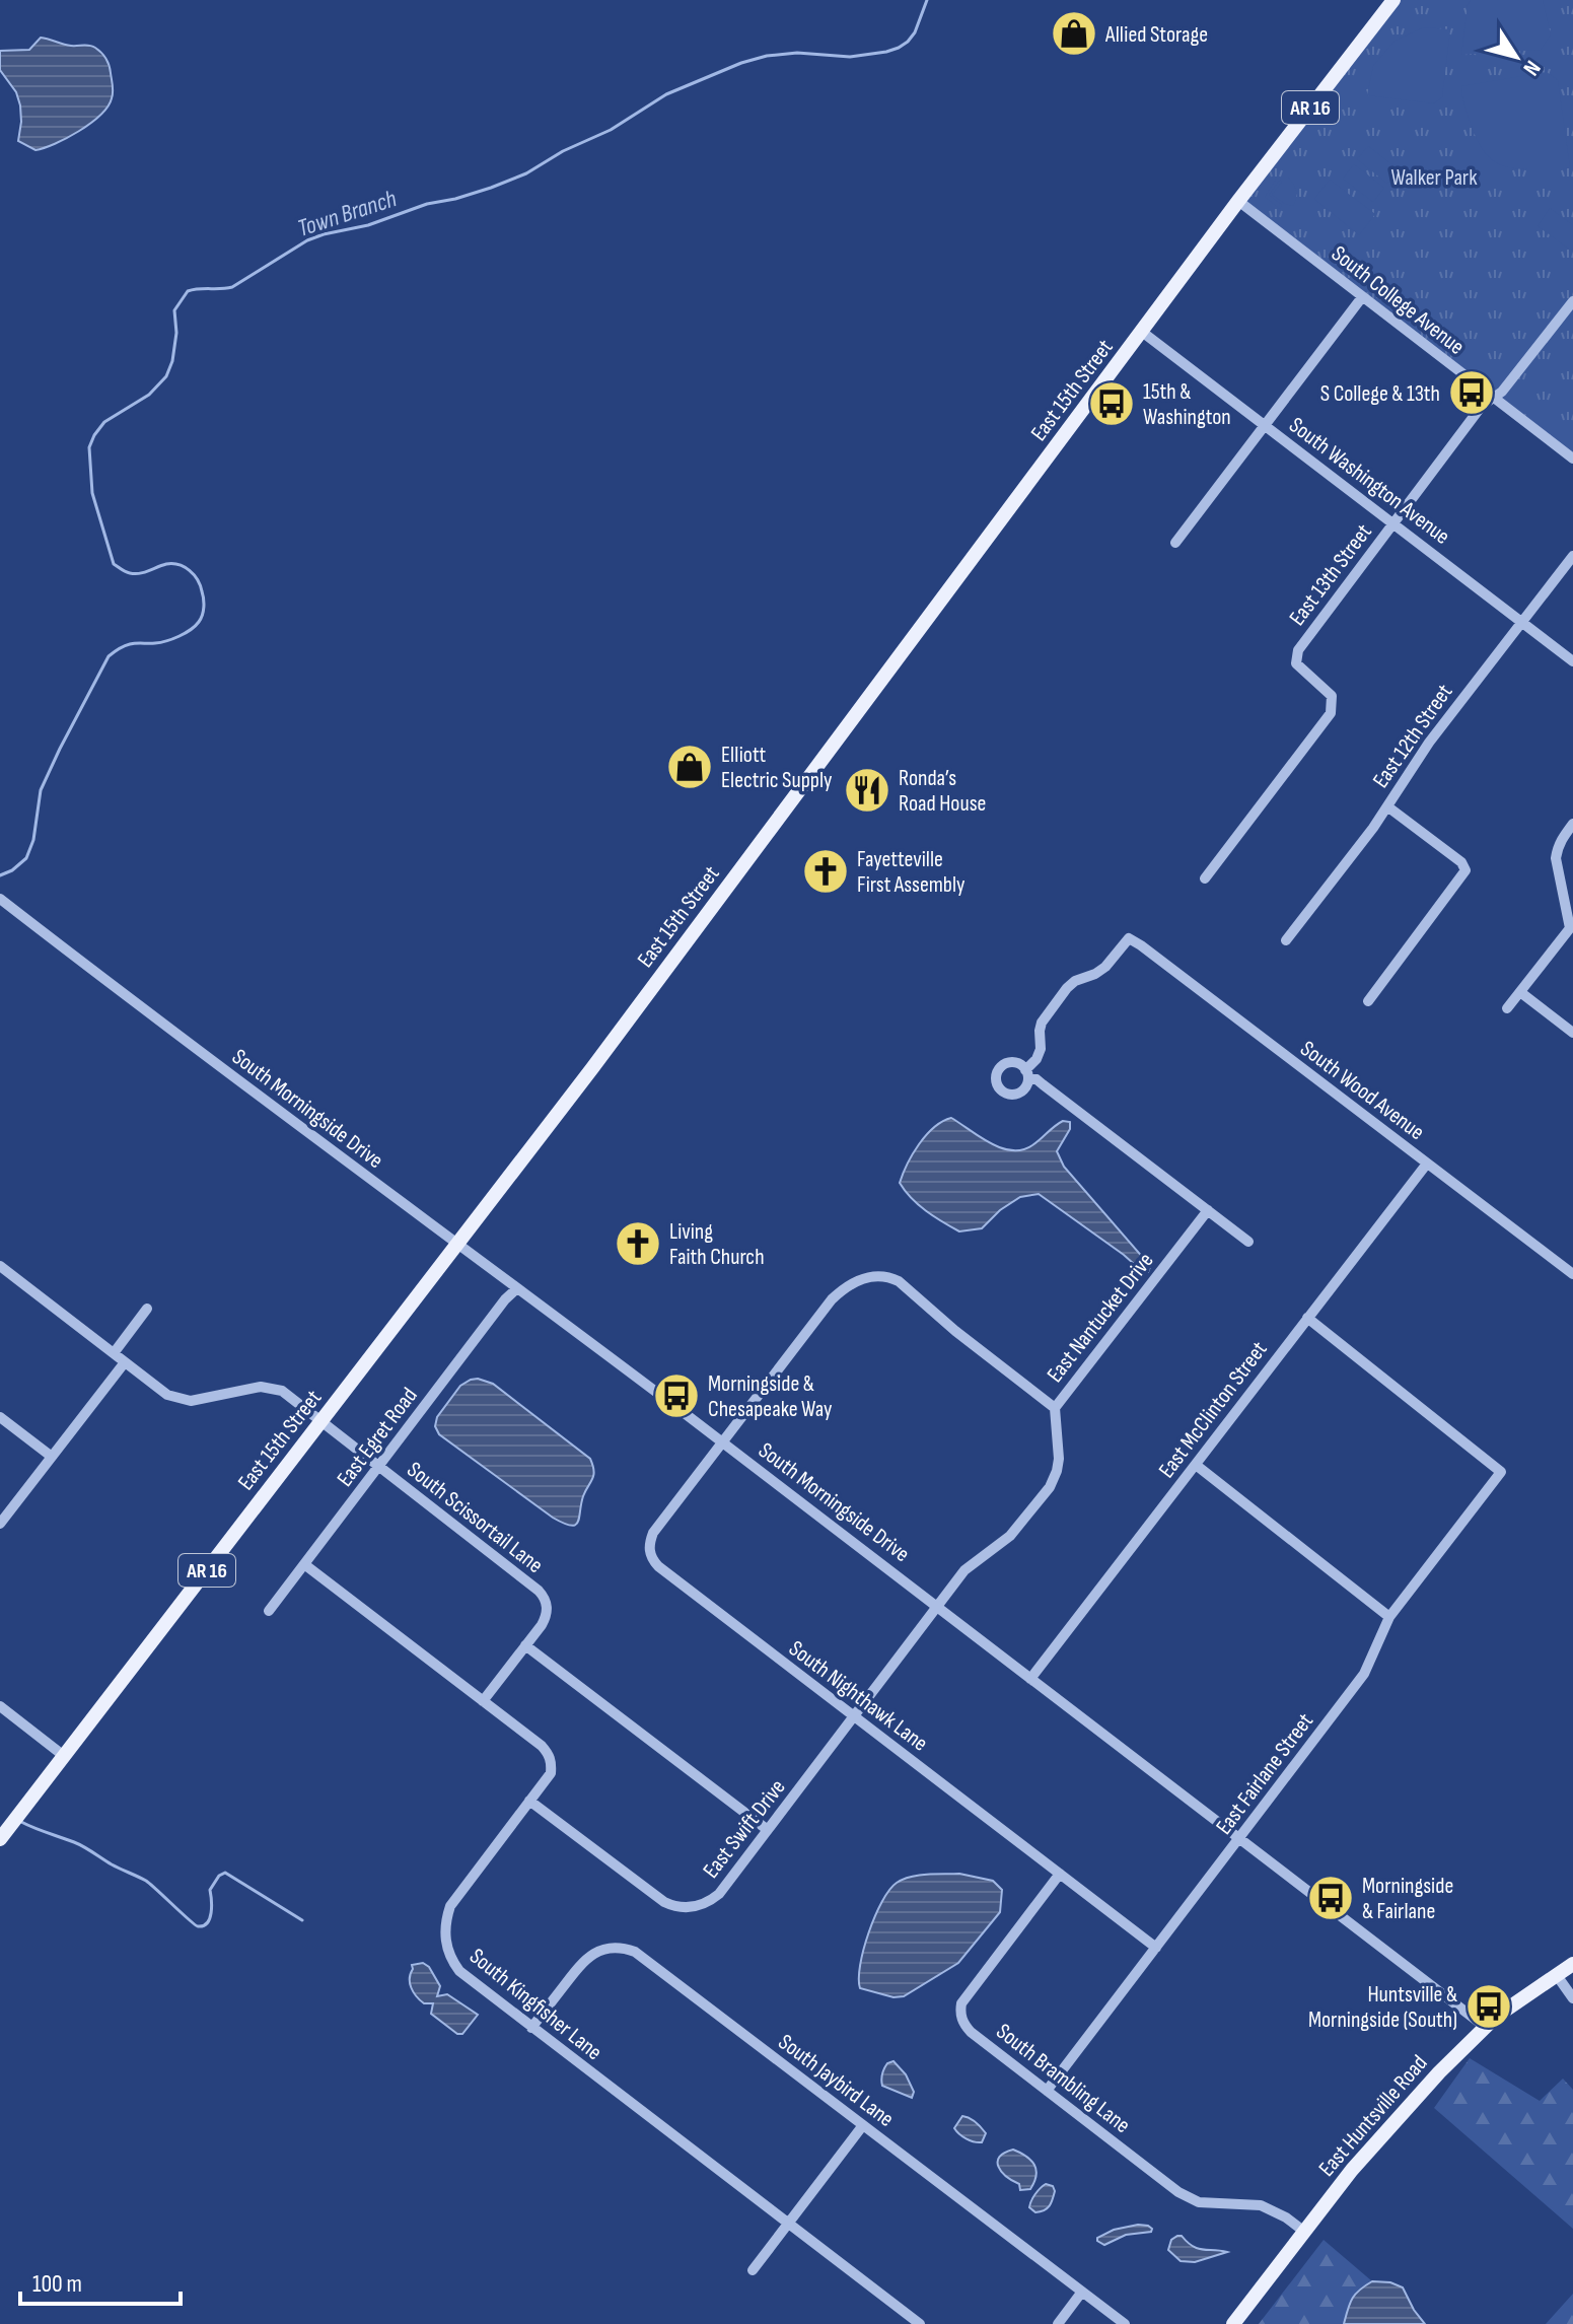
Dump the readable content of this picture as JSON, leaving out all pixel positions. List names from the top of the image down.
{
  "streets": {
    "main road": ["AR 16", "East 15th Street", "East Huntsville Road"],
    "street": [
      "South College Avenue",
      "South Washington Avenue",
      "East 13th Street",
      "East 12th Street",
      "South Wood Avenue",
      "South Morningside Drive",
      "East Nantucket Drive",
      "East McClinton Street",
      "East Egret Road",
      "South Scissortail Lane",
      "South Nighthawk Lane",
      "East Fairlane Street",
      "East Swift Drive",
      "South Kingfisher Lane",
      "South Brambling Lane",
      "South Jaybird Lane"
    ]
  },
  "crossings": [
    ["South College Avenue", "East 15th Street"],
    ["South College Avenue", "East 13th Street"],
    ["East 15th Street", "South Washington Avenue"],
    ["East 15th Street", "South Morningside Drive"],
    ["East 15th Street", "South Scissortail Lane"],
    ["South Washington Avenue", "East 13th Street"],
    ["South Washington Avenue", "East 12th Street"],
    ["South Wood Avenue", "East Nantucket Drive"],
    ["South Wood Avenue", "East McClinton Street"],
    ["South Morningside Drive", "East Nantucket Drive"],
    ["South Morningside Drive", "East McClinton Street"],
    ["South Morningside Drive", "East Egret Road"],
    ["South Morningside Drive", "South Nighthawk Lane"],
    ["South Morningside Drive", "East Fairlane Street"],
    ["South Morningside Drive", "East Swift Drive"],
    ["South Morningside Drive", "East Huntsville Road"],
    ["East Nantucket Drive", "East Swift Drive"],
    ["East McClinton Street", "East Fairlane Street"],
    ["East Egret Road", "South Scissortail Lane"],
    ["East Egret Road", "South Kingfisher Lane"],
    ["South Scissortail Lane", "South Kingfisher Lane"],
    ["South Nighthawk Lane", "East Fairlane Street"],
    ["South Nighthawk Lane", "East Swift Drive"],
    ["South Nighthawk Lane", "South Brambling Lane"],
    ["East Fairlane Street", "South Brambling Lane"],
    ["East Swift Drive", "South Kingfisher Lane"],
    ["South Kingfisher Lane", "South Jaybird Lane"],
    ["South Brambling Lane", "East Huntsville Road"]
  ],
  "water": ["Town Branch"],
  "parks": ["Walker Park"],
  "places": {
    "shop": ["Allied Storage", "Elliott Electric Supply"],
    "bus stop": [
      "S College & 13th",
      "15th & Washington",
      "Morningside & Chesapeake Way",
      "Morningside & Fairlane",
      "Huntsville & Morningside (South)"
    ],
    "restaurant": ["Ronda’s Road House"],
    "church": ["Fayetteville First Assembly", "Living Faith Church"]
  },
  "scale_bar": "100 m",
  "north": "bottom right"
}
